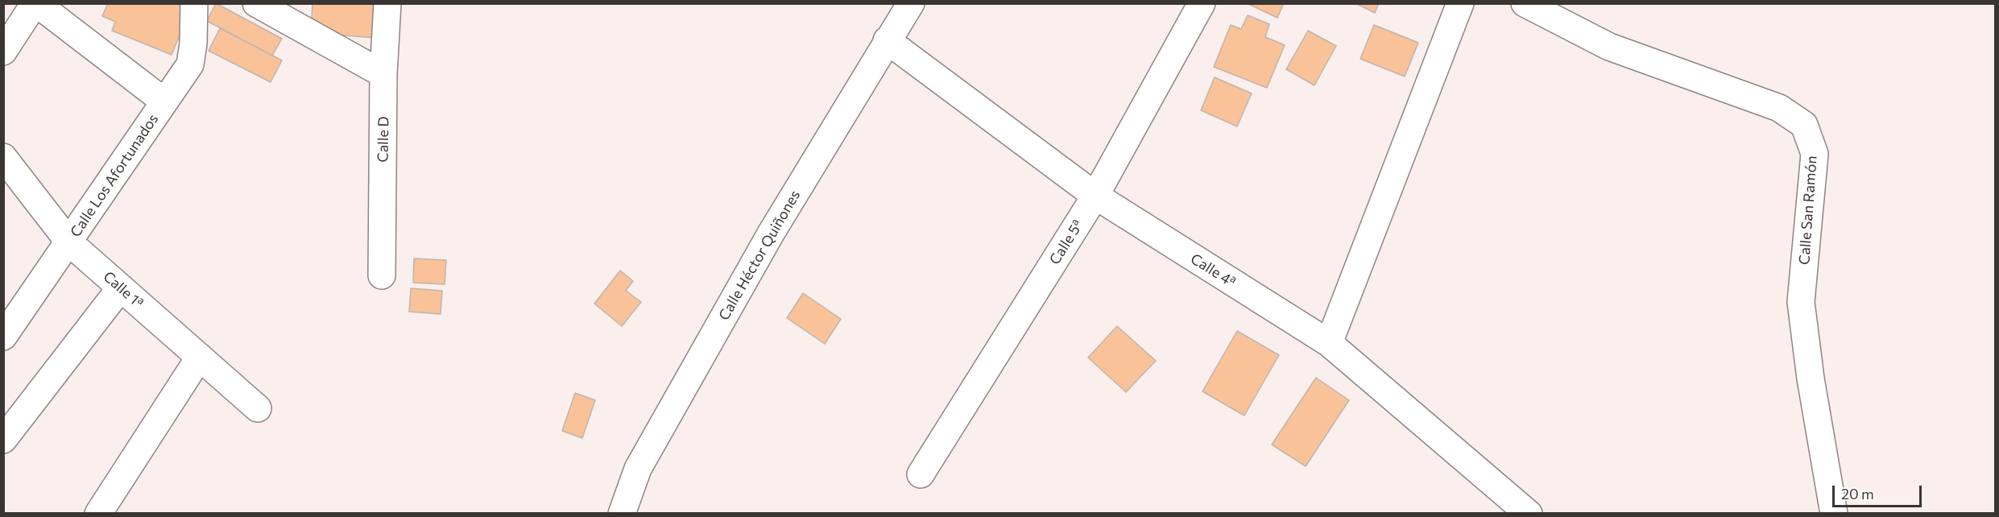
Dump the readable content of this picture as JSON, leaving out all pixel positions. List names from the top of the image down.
{
  "streets": {
    "street": [
      "Calle D",
      "Calle Los Afortunados",
      "Calle San Ramón",
      "Calle 5ª",
      "Calle Héctor Quiñones",
      "Calle 4ª",
      "Calle 1ª"
    ]
  },
  "crossings": [
    ["Calle Los Afortunados", "Calle 1ª"],
    ["Calle 5ª", "Calle 4ª"],
    ["Calle Héctor Quiñones", "Calle 4ª"]
  ],
  "scale_bar": "20 m"
}
